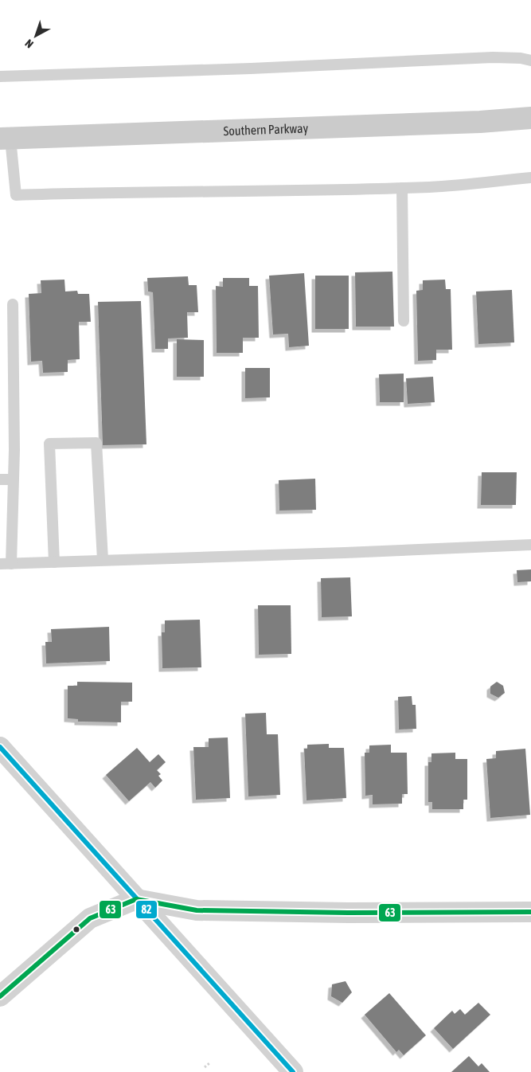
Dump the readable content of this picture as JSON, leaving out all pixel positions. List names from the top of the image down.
{
  "streets": {
    "main road": ["Southern Parkway"]
  },
  "lines": ["transit line 82", "transit line 63"],
  "north": "bottom left"
}
